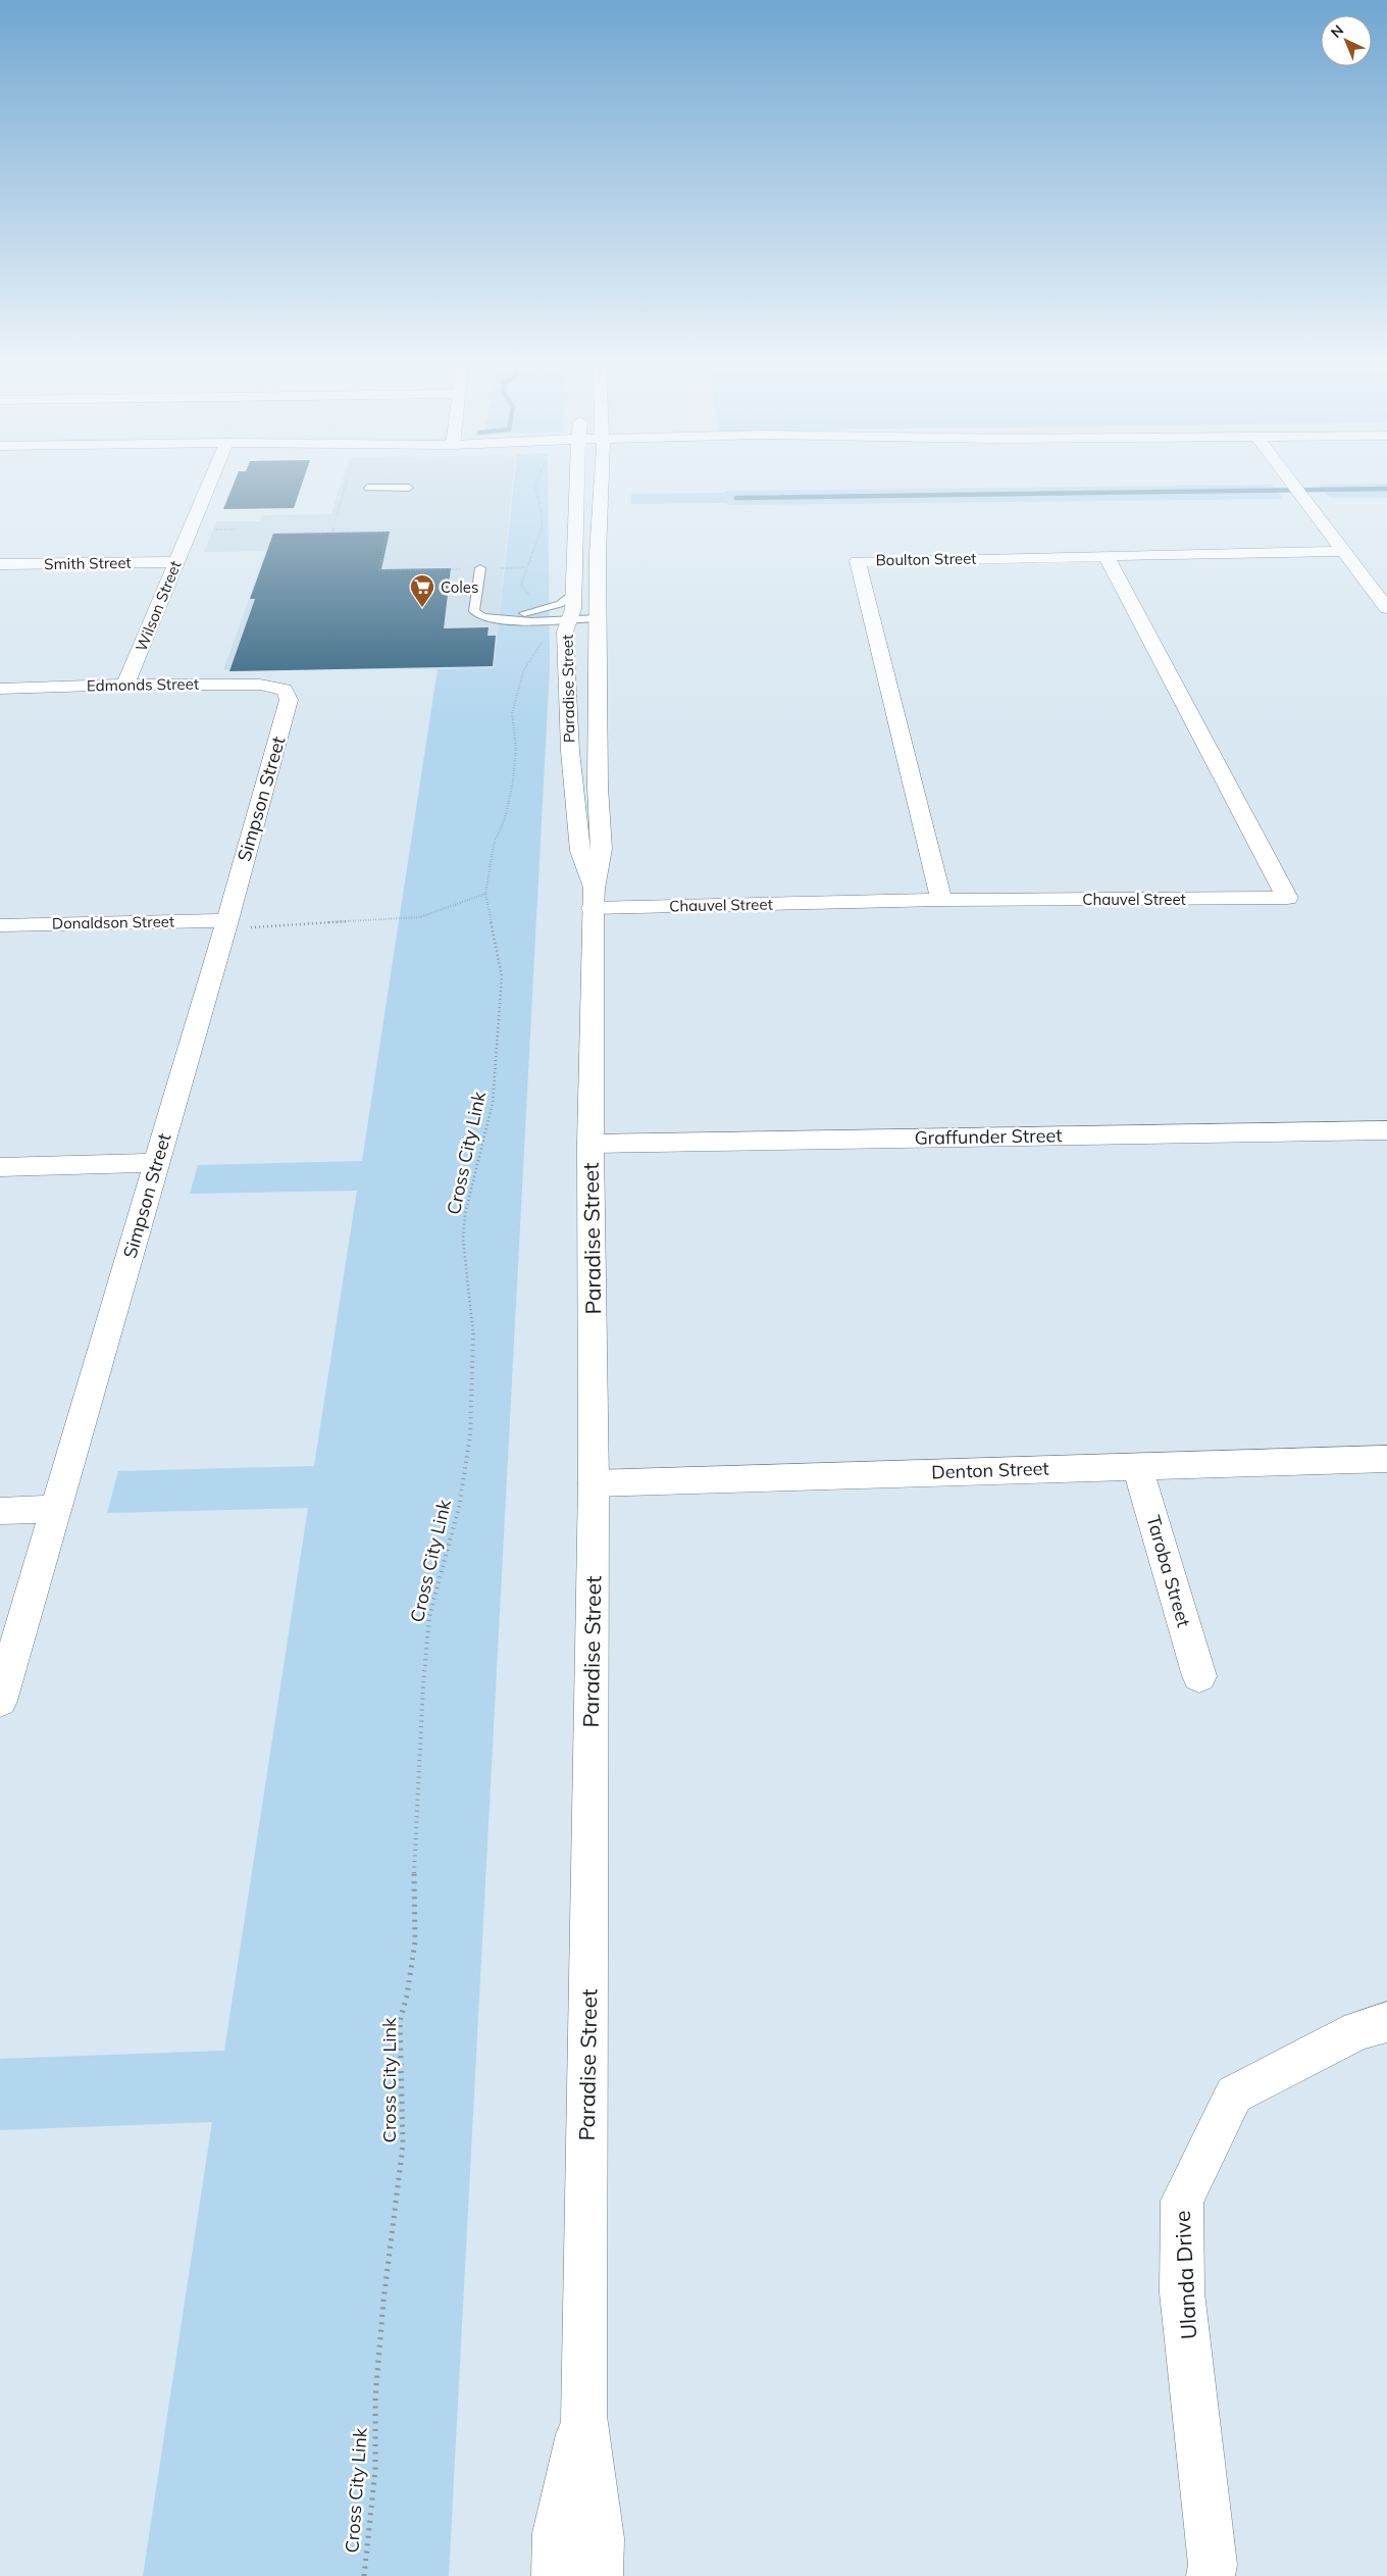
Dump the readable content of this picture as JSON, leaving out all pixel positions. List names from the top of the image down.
{
  "streets": {
    "street": [
      "Boulton Street",
      "Smith Street",
      "Wilson Street",
      "Edmonds Street",
      "Paradise Street",
      "Simpson Street",
      "Chauvel Street",
      "Donaldson Street",
      "Graffunder Street",
      "Denton Street",
      "Taroba Street",
      "Ulanda Drive"
    ],
    "path": ["Cross City Link"]
  },
  "crossings": [
    ["Boulton Street", "Chauvel Street"],
    ["Smith Street", "Wilson Street"],
    ["Wilson Street", "Edmonds Street"],
    ["Edmonds Street", "Simpson Street"],
    ["Paradise Street", "Chauvel Street"],
    ["Paradise Street", "Graffunder Street"],
    ["Paradise Street", "Denton Street"],
    ["Simpson Street", "Donaldson Street"],
    ["Denton Street", "Taroba Street"]
  ],
  "places": {
    "supermarket": ["Coles"]
  },
  "north": "top left"
}
